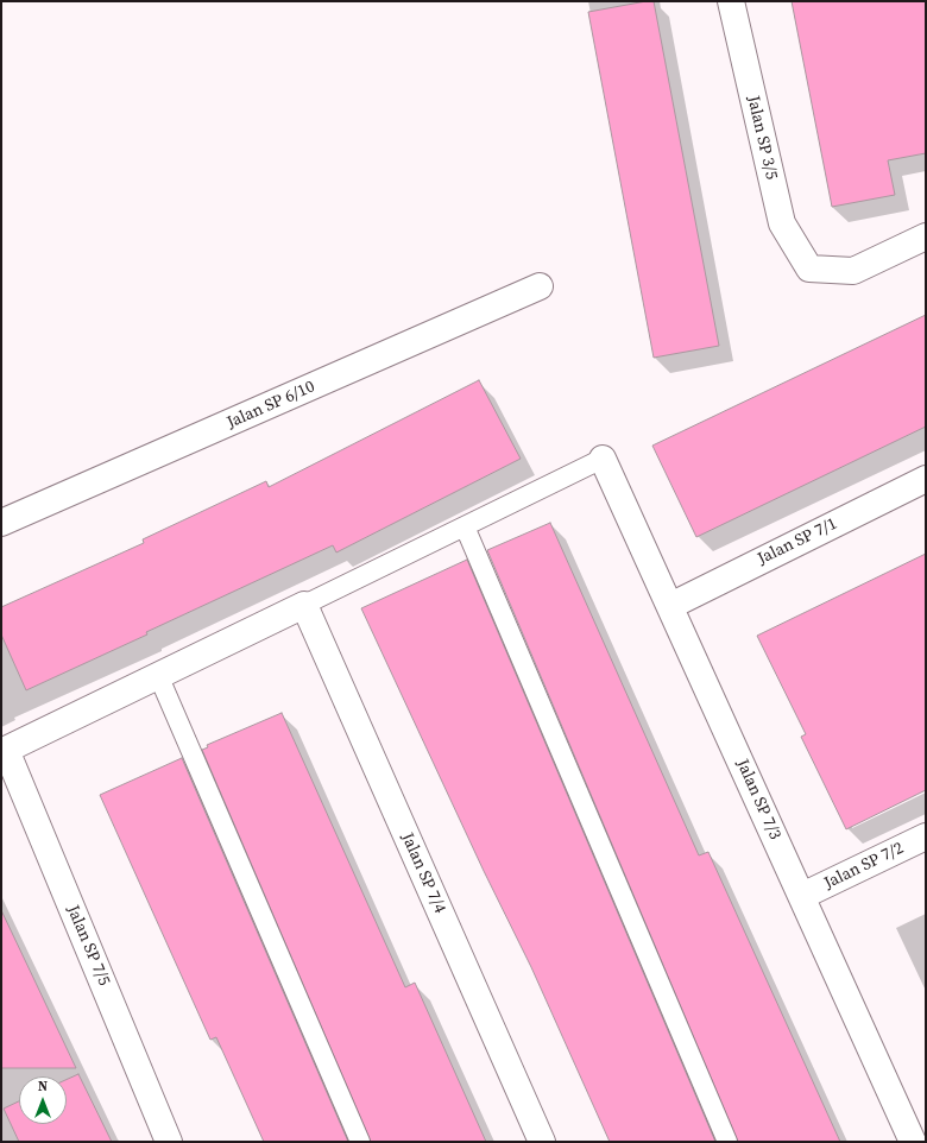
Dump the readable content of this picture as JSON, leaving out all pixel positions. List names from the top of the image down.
{
  "streets": {
    "street": [
      "Jalan SP 3/5",
      "Jalan SP 6/10",
      "Jalan SP 7/1",
      "Jalan SP 7/3",
      "Jalan SP 7/2",
      "Jalan SP 7/4",
      "Jalan SP 7/5"
    ]
  },
  "crossings": [
    ["Jalan SP 7/1", "Jalan SP 7/3"],
    ["Jalan SP 7/3", "Jalan SP 7/2"]
  ],
  "north": "top"
}
